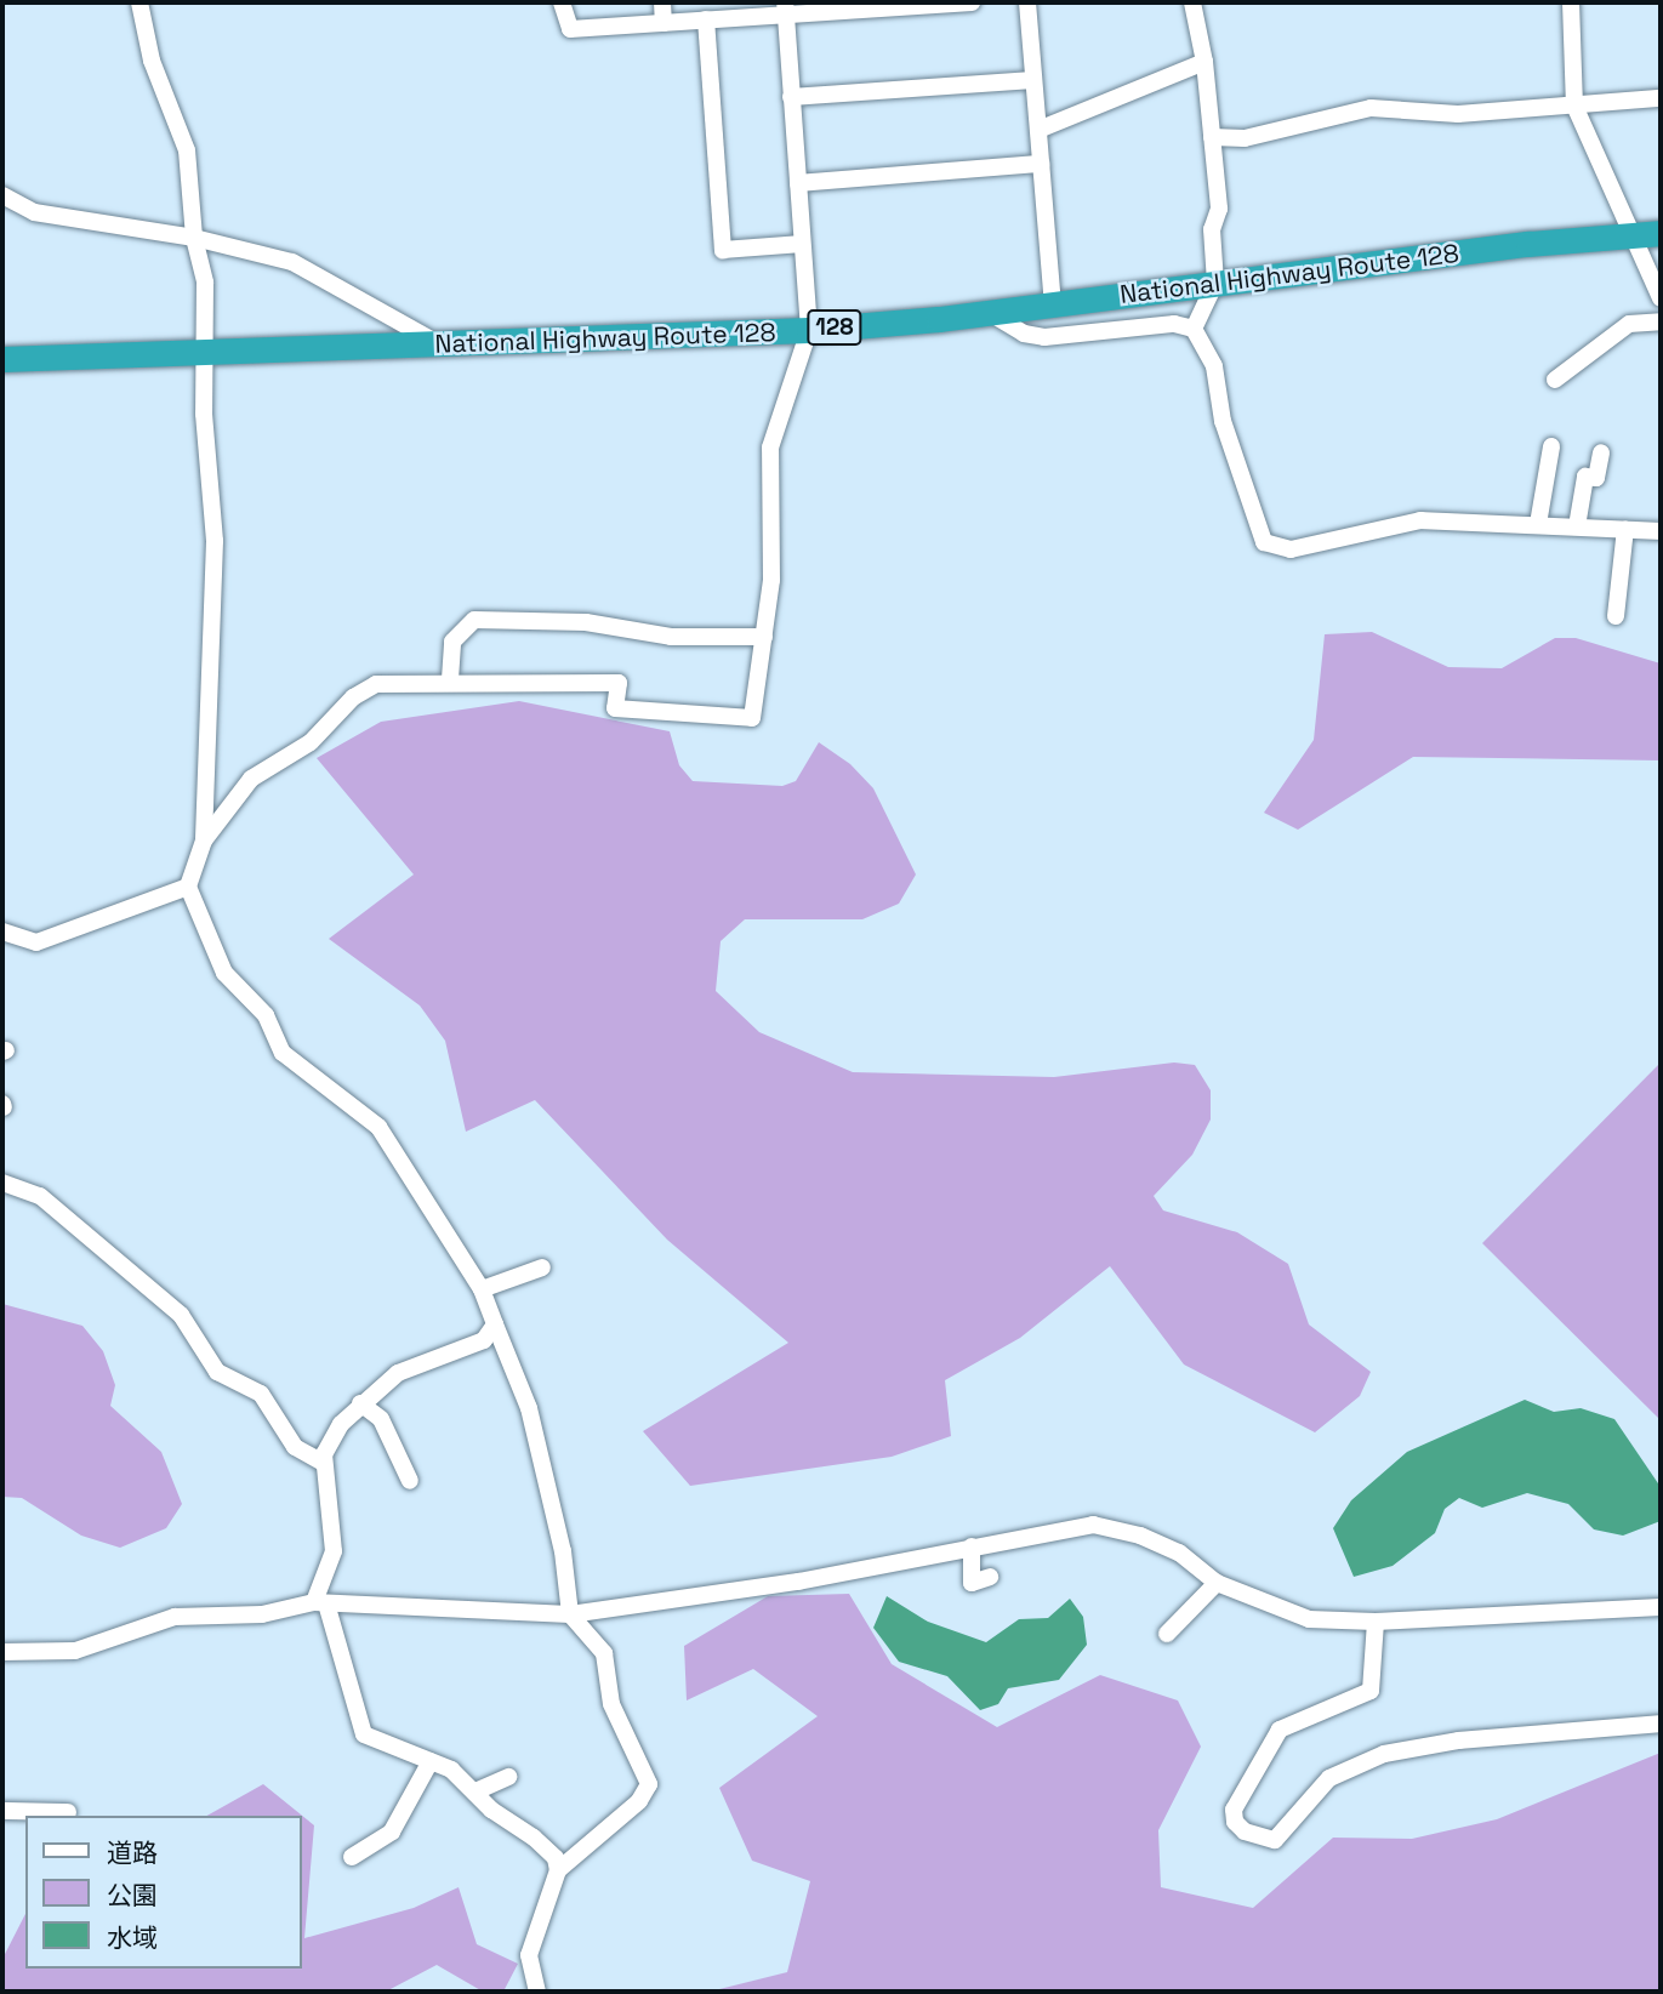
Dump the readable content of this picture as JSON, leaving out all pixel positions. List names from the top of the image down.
{
  "streets": {
    "highway": ["National Highway Route 128", "128"]
  },
  "legend": ["道路", "公園", "水域"]
}
